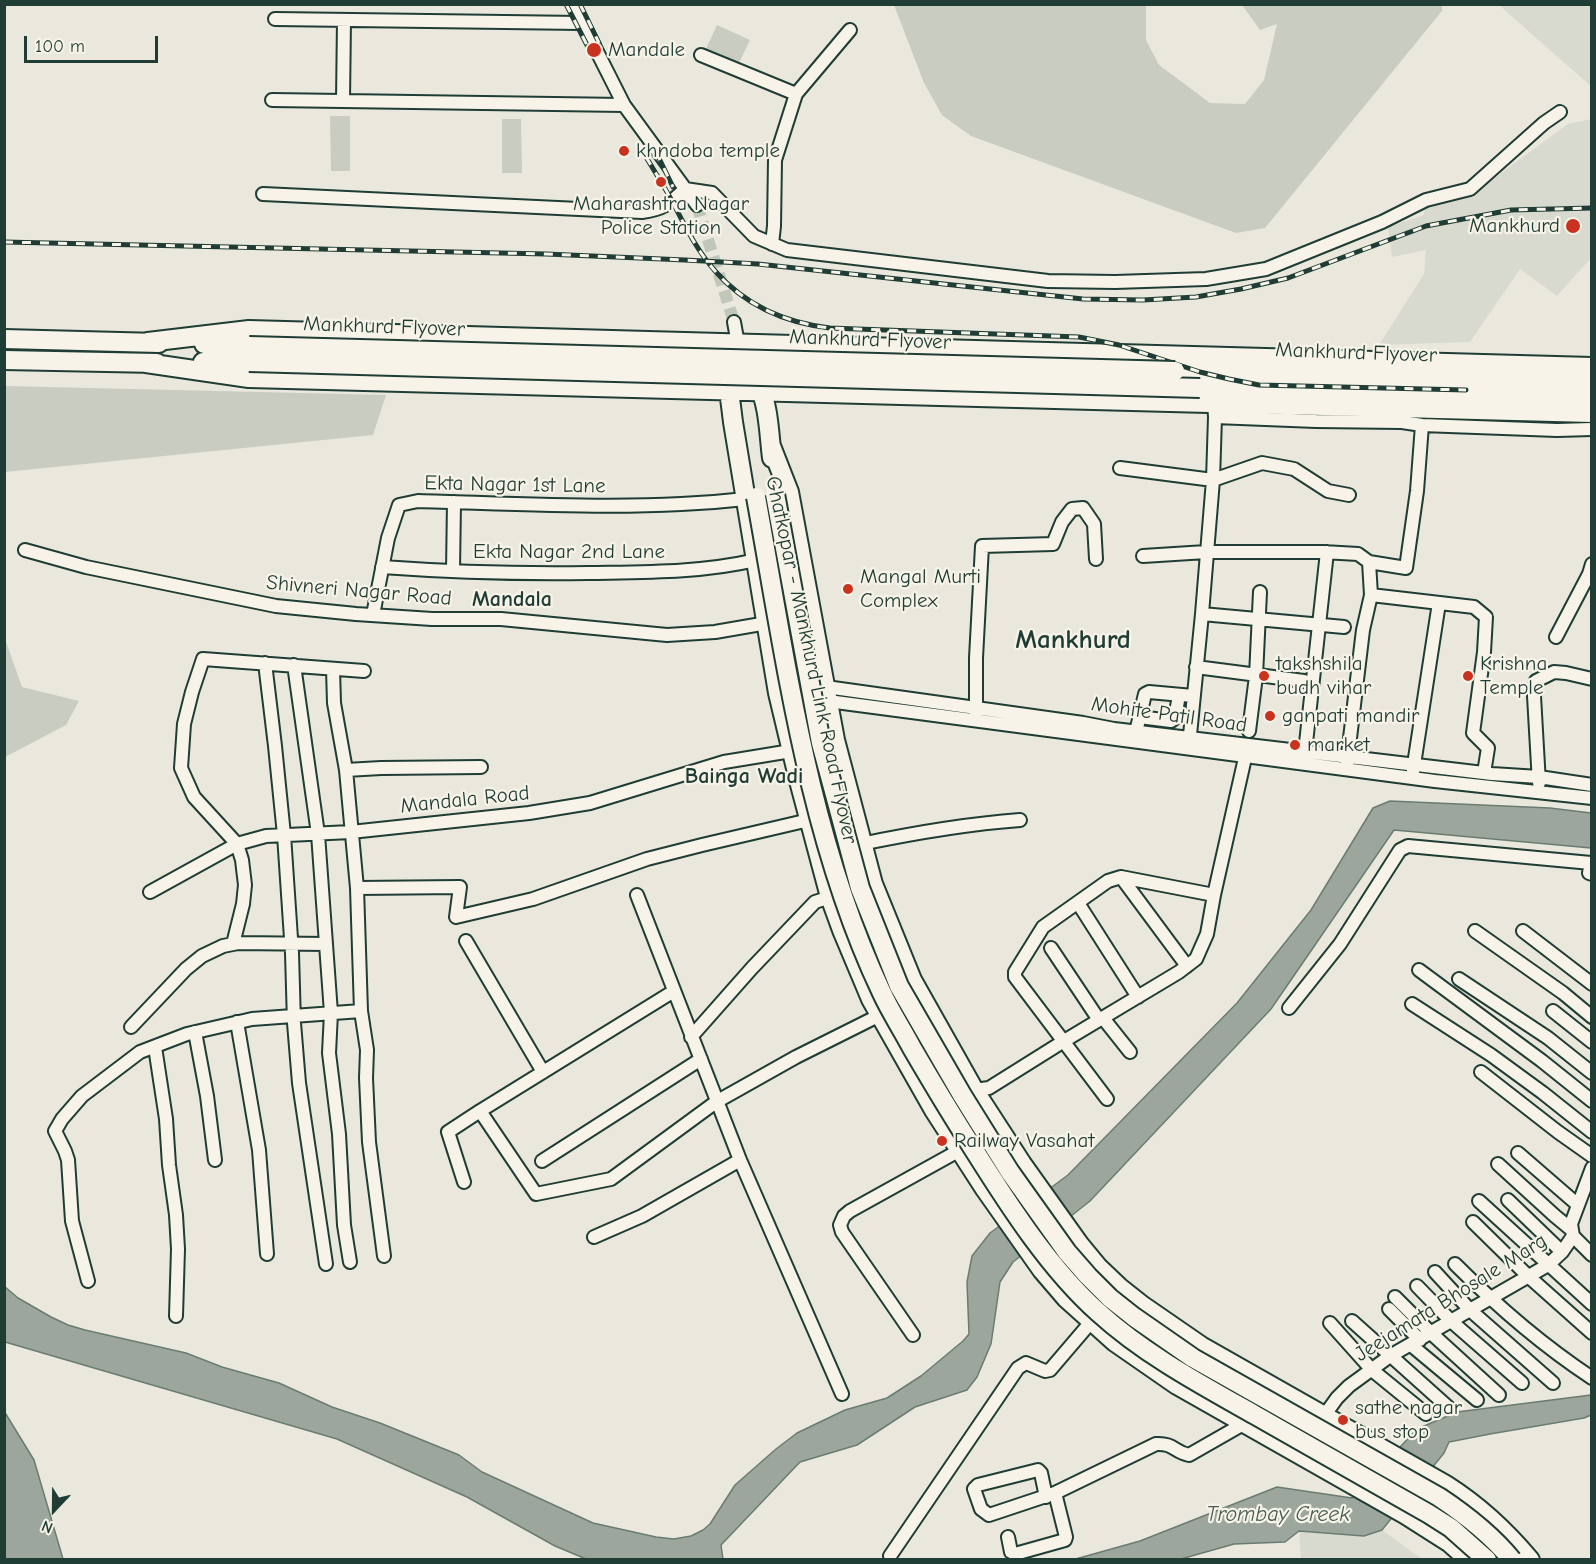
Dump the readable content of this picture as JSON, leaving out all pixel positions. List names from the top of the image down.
{
  "streets": {
    "highway": ["Mankhurd Flyover", "Ghatkopar - Mankhurd Link Road Flyover"],
    "street": [
      "Ekta Nagar 1st Lane",
      "Ekta Nagar 2nd Lane",
      "Shivneri Nagar Road",
      "Mohite Patil Road",
      "Mandala Road",
      "Jeejamata Bhosale Marg"
    ]
  },
  "crossings": [
    ["Ekta Nagar 1st Lane", "Ekta Nagar 2nd Lane"],
    ["Ekta Nagar 1st Lane", "Shivneri Nagar Road"],
    ["Ekta Nagar 1st Lane", "Ghatkopar - Mankhurd Link Road Flyover"]
  ],
  "districts": ["Mandala", "Mankhurd", "Bainga Wadi"],
  "water": ["Trombay Creek"],
  "places": [
    "Mandale",
    "khndoba temple",
    "Maharashtra Nagar Police Station",
    "Mankhurd",
    "Mangal Murti Complex",
    "takshshila budh vihar",
    "Krishna Temple",
    "ganpati mandir",
    "market",
    "Railway Vasahat",
    "sathe nagar bus stop"
  ],
  "scale_bar": "100 m",
  "north": "bottom"
}
